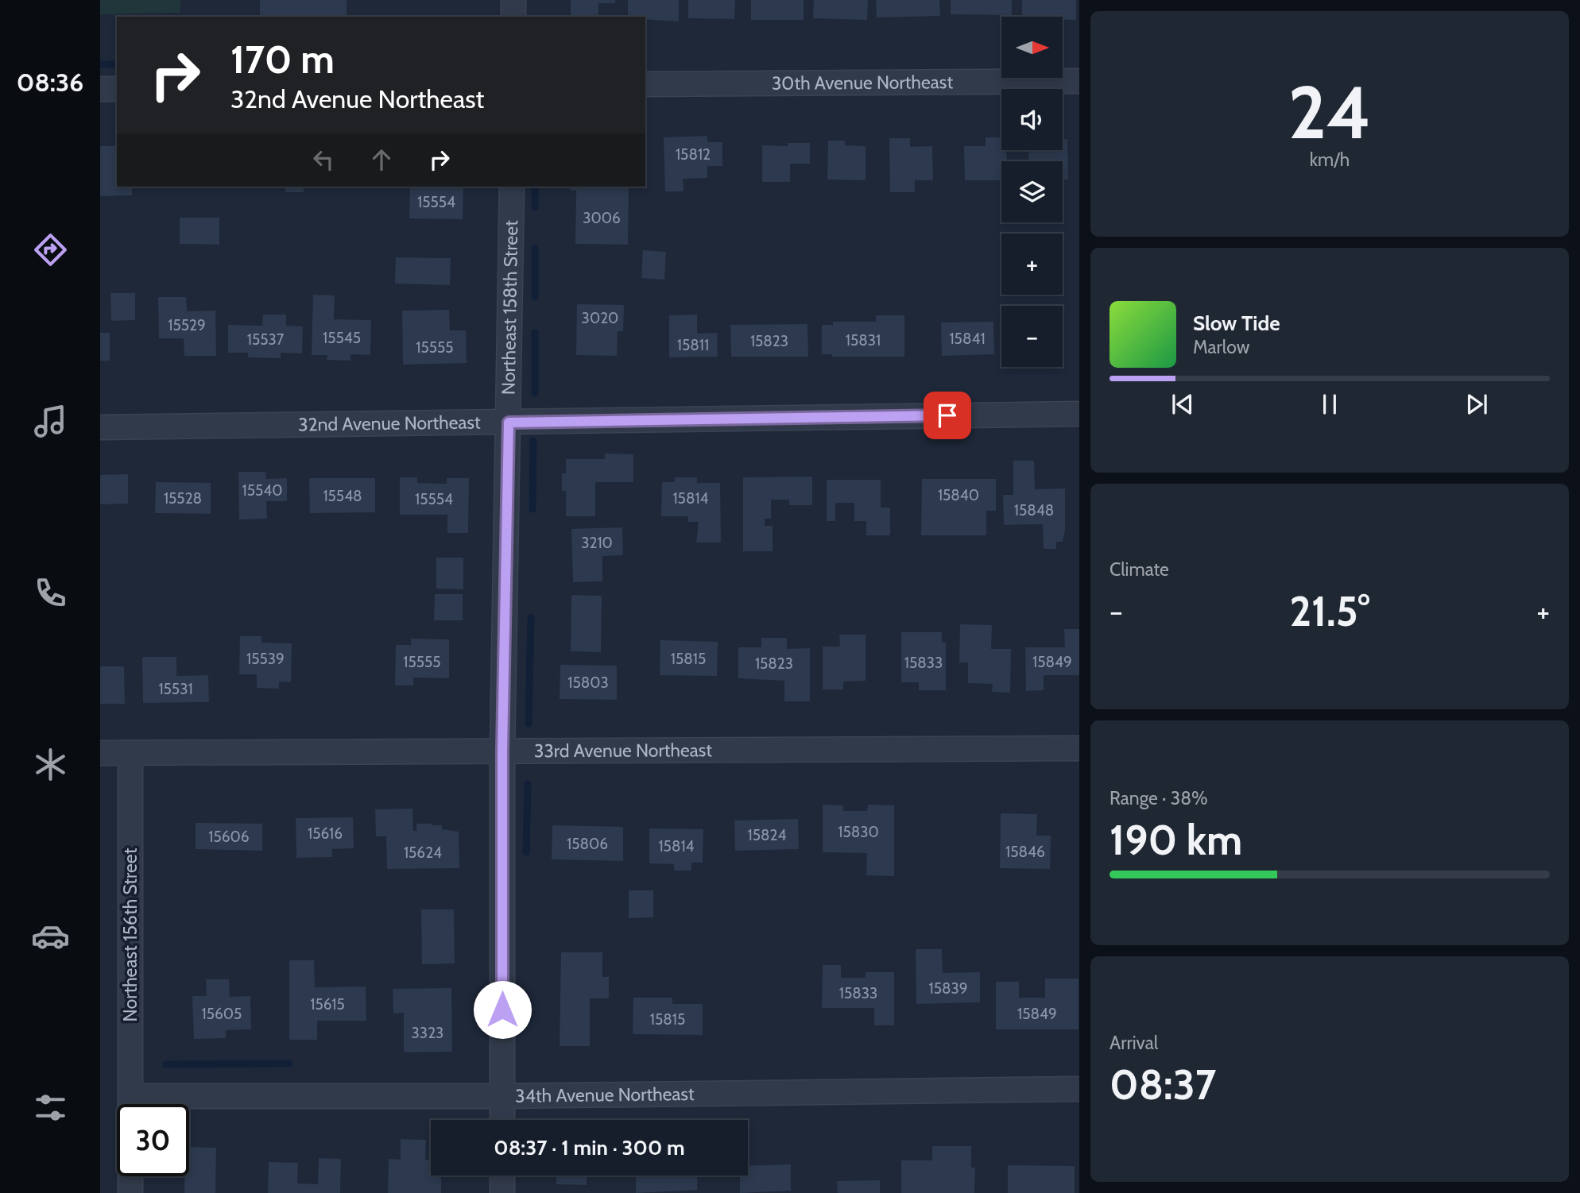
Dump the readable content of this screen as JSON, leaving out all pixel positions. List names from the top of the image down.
{
  "streets": {
    "street": [
      "30th Avenue Northeast",
      "Northeast 158th Street",
      "32nd Avenue Northeast",
      "33rd Avenue Northeast",
      "Northeast 156th Street",
      "34th Avenue Northeast"
    ]
  },
  "crossings": [
    ["Northeast 158th Street", "32nd Avenue Northeast"],
    ["Northeast 158th Street", "33rd Avenue Northeast"],
    ["Northeast 158th Street", "34th Avenue Northeast"],
    ["33rd Avenue Northeast", "Northeast 156th Street"]
  ],
  "house_numbers": [
    "15812",
    "15554",
    "3006",
    "3020",
    "15529",
    "15545",
    "15841",
    "15537",
    "15831",
    "15823",
    "15811",
    "15555",
    "15540",
    "15840",
    "15548",
    "15528",
    "15814",
    "15554",
    "15848",
    "3210",
    "15539",
    "15815",
    "15555",
    "15849",
    "15833",
    "15823",
    "15803",
    "15531",
    "15830",
    "15616",
    "15824",
    "15606",
    "15806",
    "15814",
    "15846",
    "15624",
    "15839",
    "15833",
    "15615",
    "15605",
    "15849",
    "15815",
    "3323"
  ],
  "north": "right",
  "page": {
    "tabs": "08:36",
    "tile": [
      ["24", "km/h"],
      "Climate",
      ["Range · 38%", "190 km"],
      ["Arrival", "08:37"]
    ],
    "map_buttons": ["+", "−"],
    "turn": ["170 m", "32nd Avenue Northeast"],
    "song": ["Slow Tide", "Marlow"],
    "heat": ["−", "21.5°", "+"],
    "limit": "30",
    "trip": "08:37 · 1 min · 300 m"
  }
}
